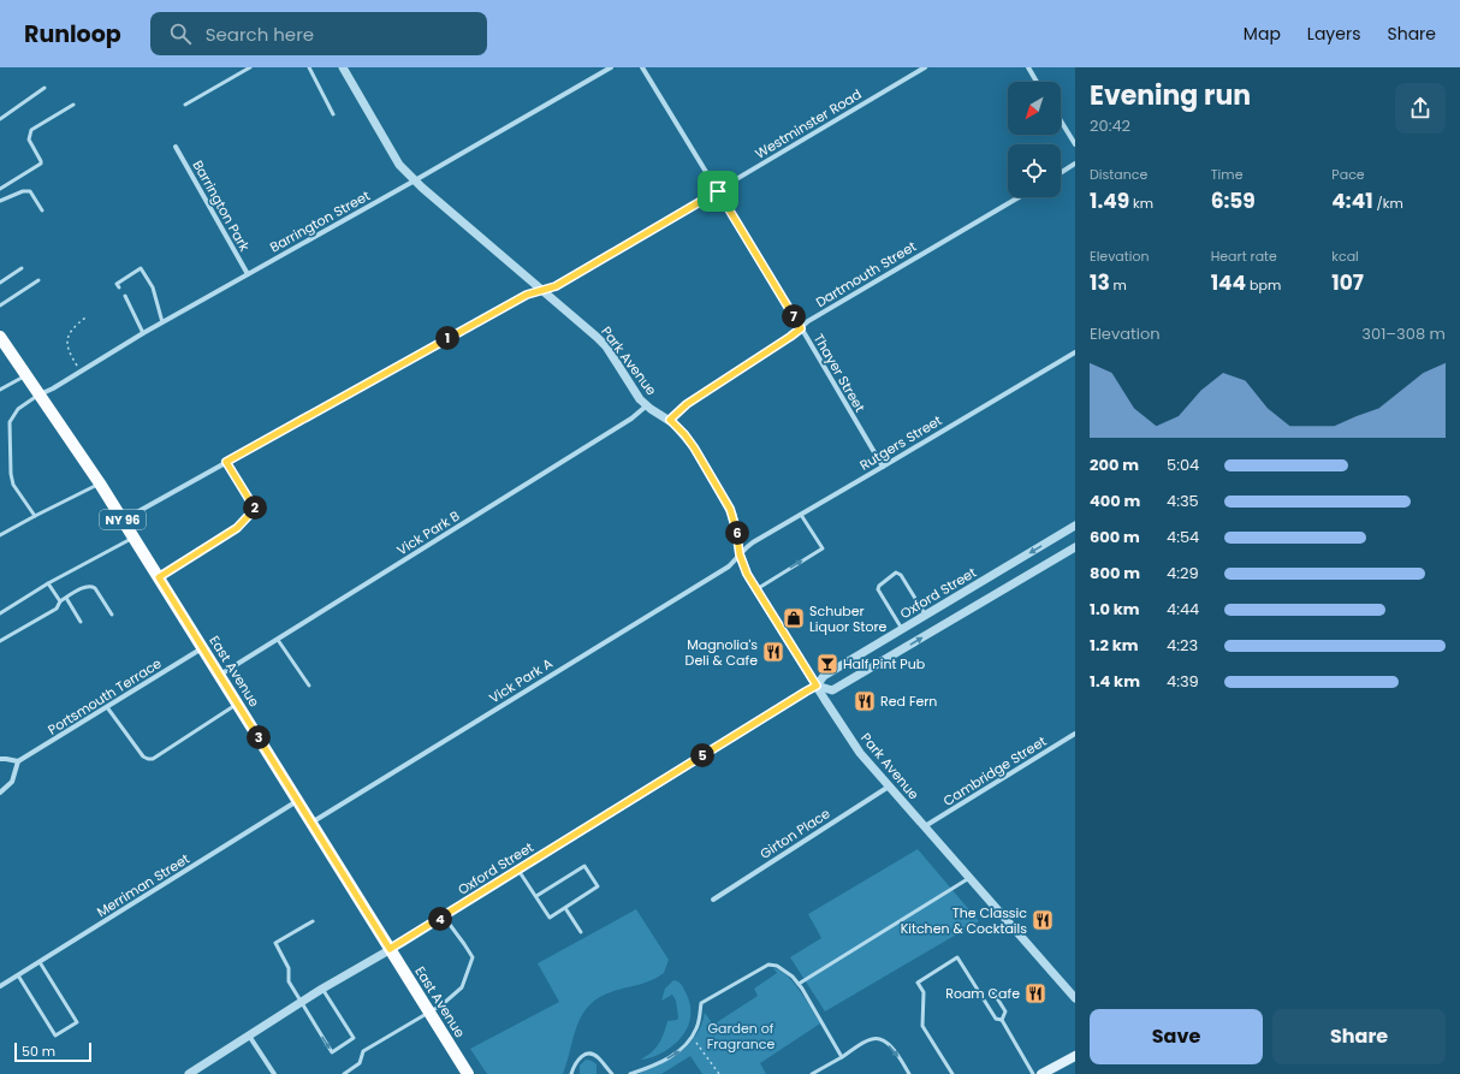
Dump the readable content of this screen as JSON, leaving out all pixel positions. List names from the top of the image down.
{
  "streets": {
    "main road": ["NY 96", "East Avenue"],
    "street": [
      "Westminster Road",
      "Barrington Park",
      "Barrington Street",
      "Dartmouth Street",
      "Park Avenue",
      "Thayer Street",
      "Rutgers Street",
      "Vick Park B",
      "Oxford Street",
      "Vick Park A",
      "Portsmouth Terrace",
      "Cambridge Street",
      "Girton Place",
      "Merriman Street"
    ]
  },
  "crossings": [
    ["Westminster Road", "Park Avenue"],
    ["Westminster Road", "Thayer Street"],
    ["Westminster Road", "East Avenue"],
    ["Barrington Park", "Barrington Street"],
    ["Barrington Street", "Park Avenue"],
    ["Barrington Street", "East Avenue"],
    ["Dartmouth Street", "Park Avenue"],
    ["Dartmouth Street", "Thayer Street"],
    ["Park Avenue", "Rutgers Street"],
    ["Park Avenue", "Vick Park B"],
    ["Park Avenue", "Oxford Street"],
    ["Park Avenue", "Vick Park A"],
    ["Park Avenue", "Cambridge Street"],
    ["Park Avenue", "Girton Place"],
    ["Thayer Street", "Rutgers Street"],
    ["Rutgers Street", "Vick Park A"],
    ["Vick Park B", "East Avenue"],
    ["Oxford Street", "East Avenue"],
    ["East Avenue", "Vick Park A"],
    ["East Avenue", "Portsmouth Terrace"],
    ["East Avenue", "Merriman Street"]
  ],
  "parks": ["Garden of Fragrance"],
  "places": {
    "shop": ["Schuber Liquor Store"],
    "restaurant": [
      "Magnolia's Deli & Cafe",
      "Red Fern",
      "The Classic Kitchen & Cocktails",
      "Roam Cafe"
    ],
    "bar": ["Half Pint Pub"]
  },
  "scale_bar": "50 m",
  "north": "bottom left",
  "page": {
    "header": "Runloop",
    "search": "Search here",
    "nav": ["Map", "Layers", "Share"],
    "heading": ["Evening run", "20:42"],
    "stats": [
      ["Distance", "1.49 km"],
      ["Time", "6:59"],
      ["Pace", "4:41 /km"],
      ["Elevation", "13 m"],
      ["Heart rate", "144 bpm"],
      ["kcal", "107"]
    ],
    "pins": [
      "7",
      "1",
      "2",
      "6",
      "3",
      "5",
      "4"
    ],
    "chart": ["Elevation", "301–308 m"],
    "list": [
      {
        "name": "200 m",
        "note": "5:04"
      },
      {
        "name": "400 m",
        "note": "4:35"
      },
      {
        "name": "600 m",
        "note": "4:54"
      },
      {
        "name": "800 m",
        "note": "4:29"
      },
      {
        "name": "1.0 km",
        "note": "4:44"
      },
      {
        "name": "1.2 km",
        "note": "4:23"
      },
      {
        "name": "1.4 km",
        "note": "4:39"
      }
    ],
    "buttons": ["Save", "Share"],
    "scale": "50 m"
  }
}
